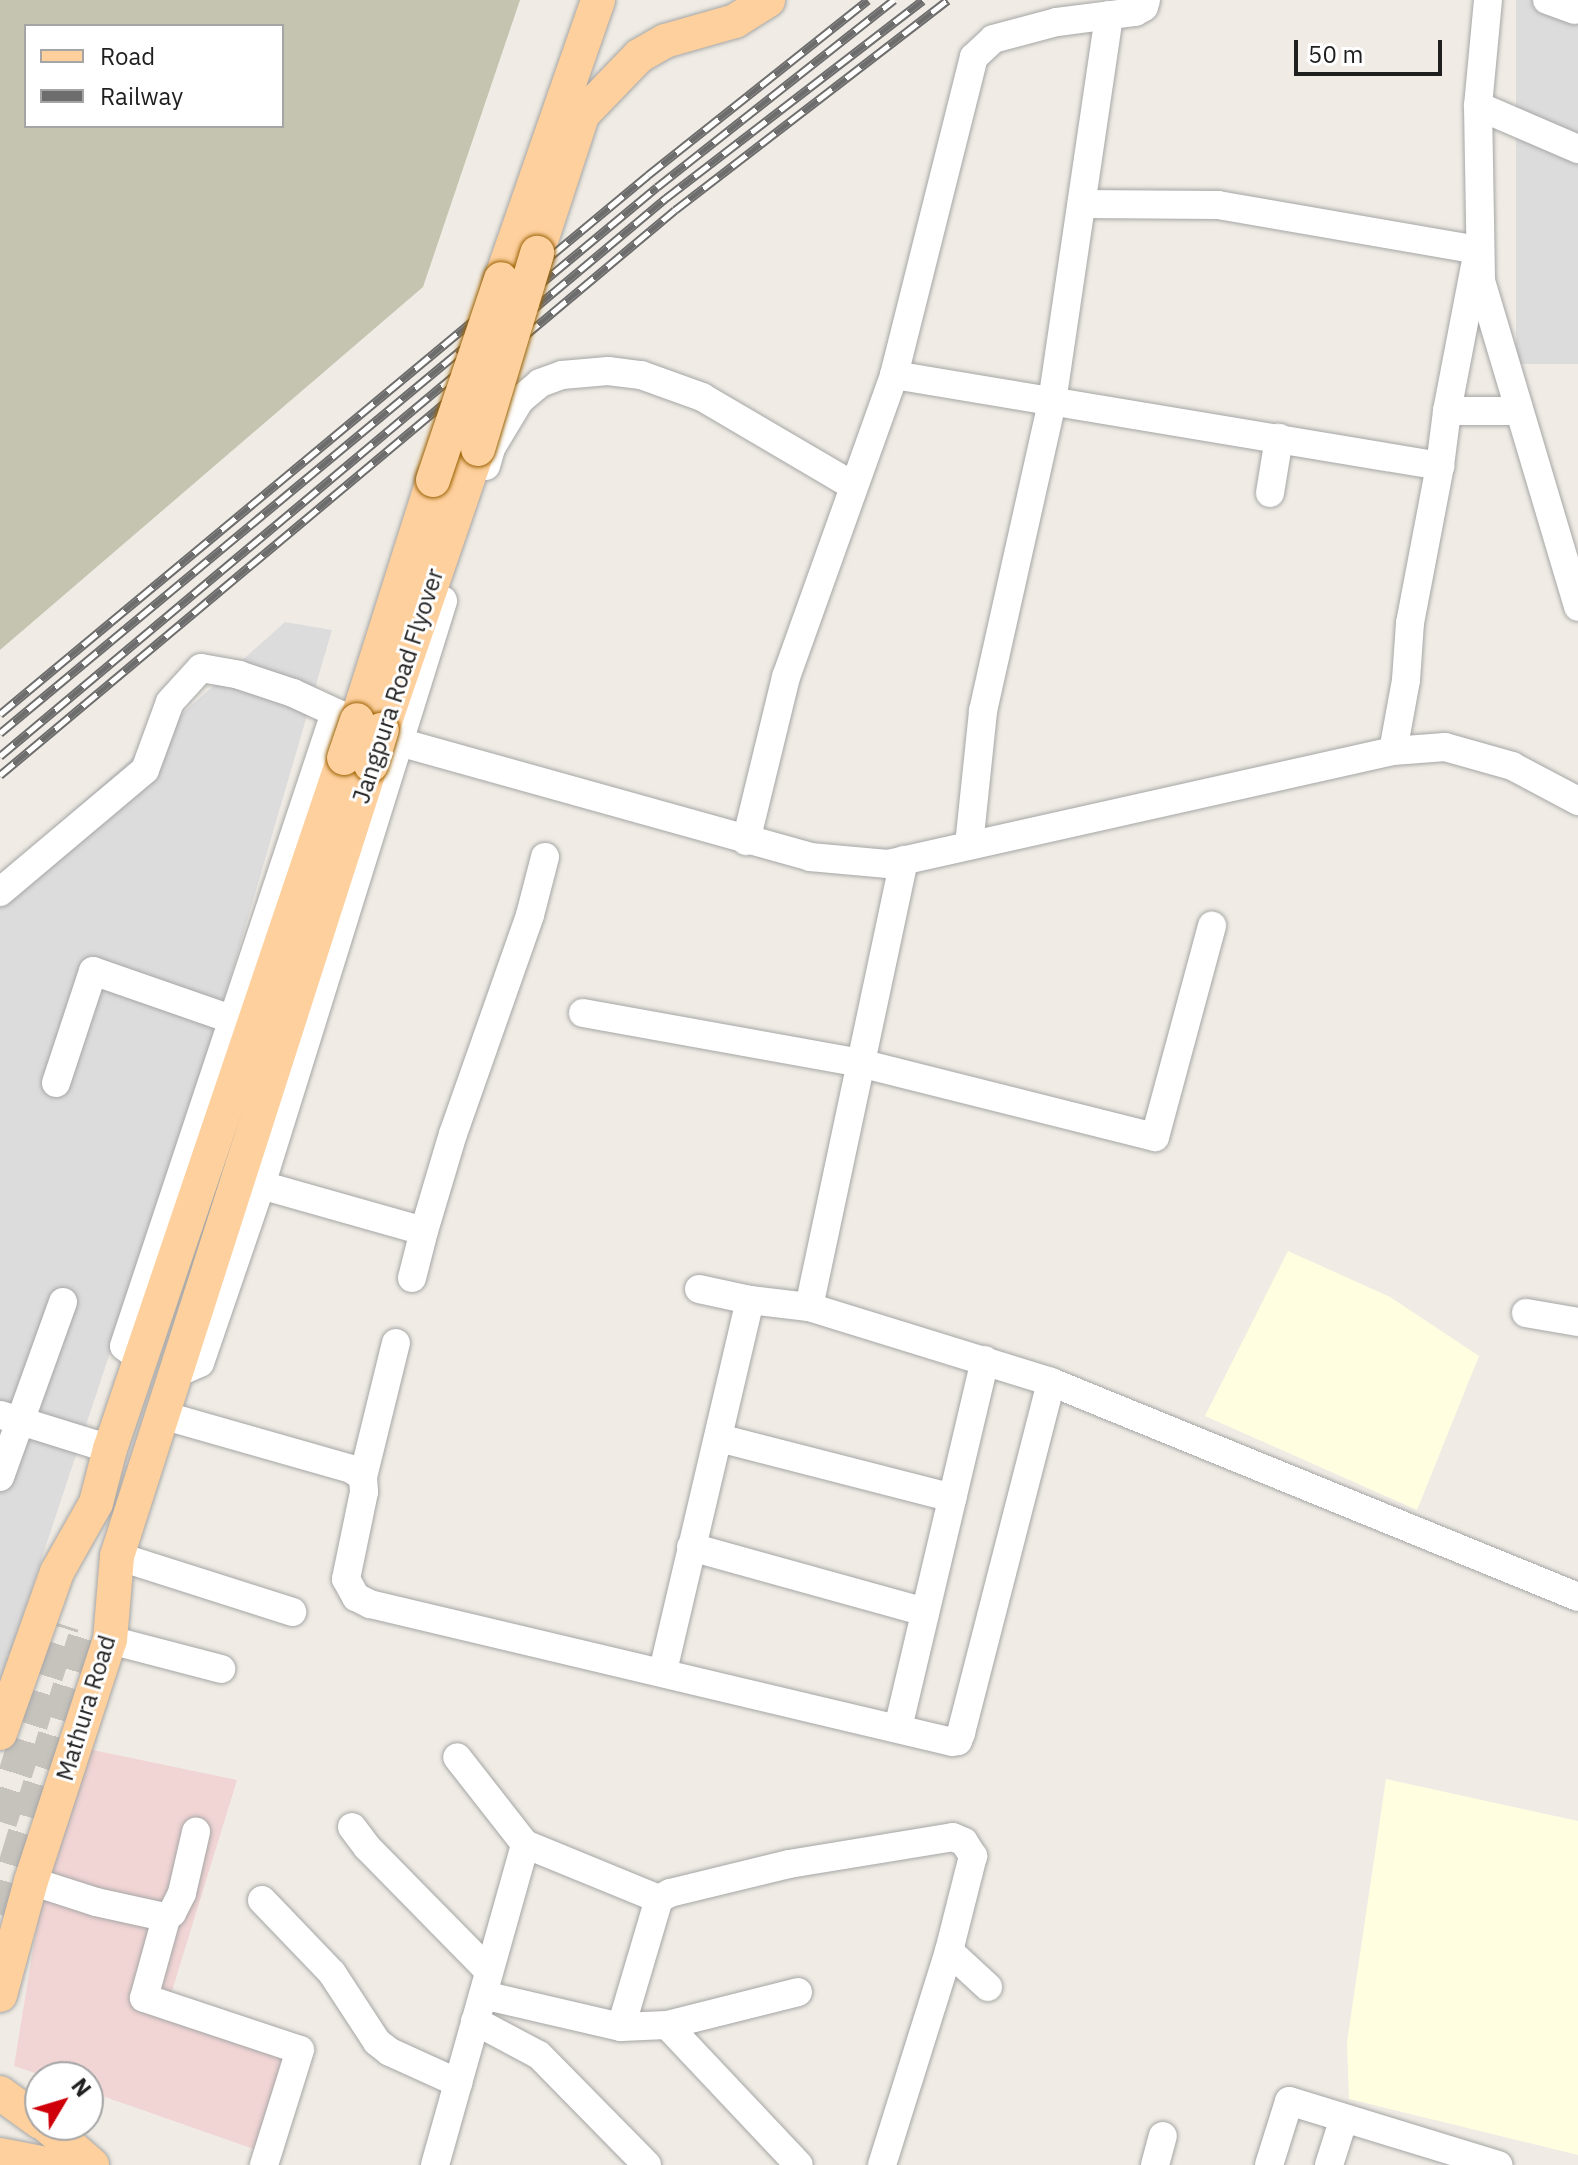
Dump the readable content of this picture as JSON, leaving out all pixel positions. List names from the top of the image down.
{
  "streets": {
    "main road": ["Jangpura Road Flyover", "Mathura Road"]
  },
  "crossings": [
    ["Jangpura Road Flyover", "Mathura Road"]
  ],
  "legend": ["Road", "Railway"],
  "scale_bar": "50 m",
  "north": "top right"
}
